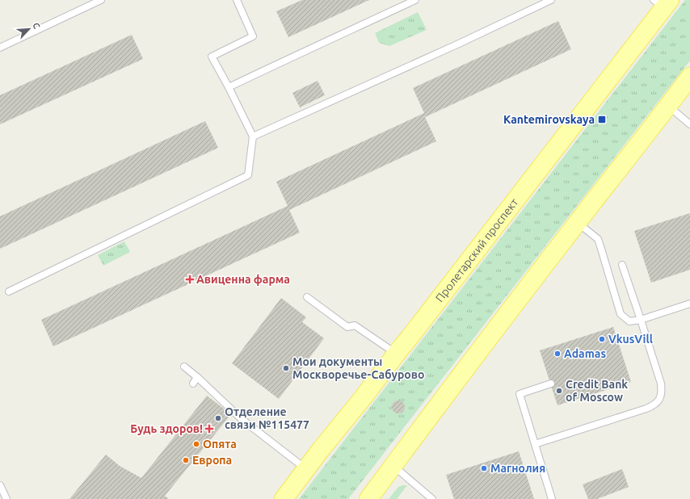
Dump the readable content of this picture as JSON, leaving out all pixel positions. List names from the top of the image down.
{
  "streets": {
    "main road": ["Пролетарский проспект"]
  },
  "places": {
    "transit": ["Kantemirovskaya"],
    "health": ["Авиценна фарма", "Будь здоров!"],
    "other": [
      "VkusVill",
      "Adamas",
      "Мои документы Москворечье-Сабурово",
      "Credit Bank of Moscow",
      "Отделение связи №115477",
      "Опята",
      "Европа",
      "Магнолия"
    ]
  },
  "north": "top right"
}
